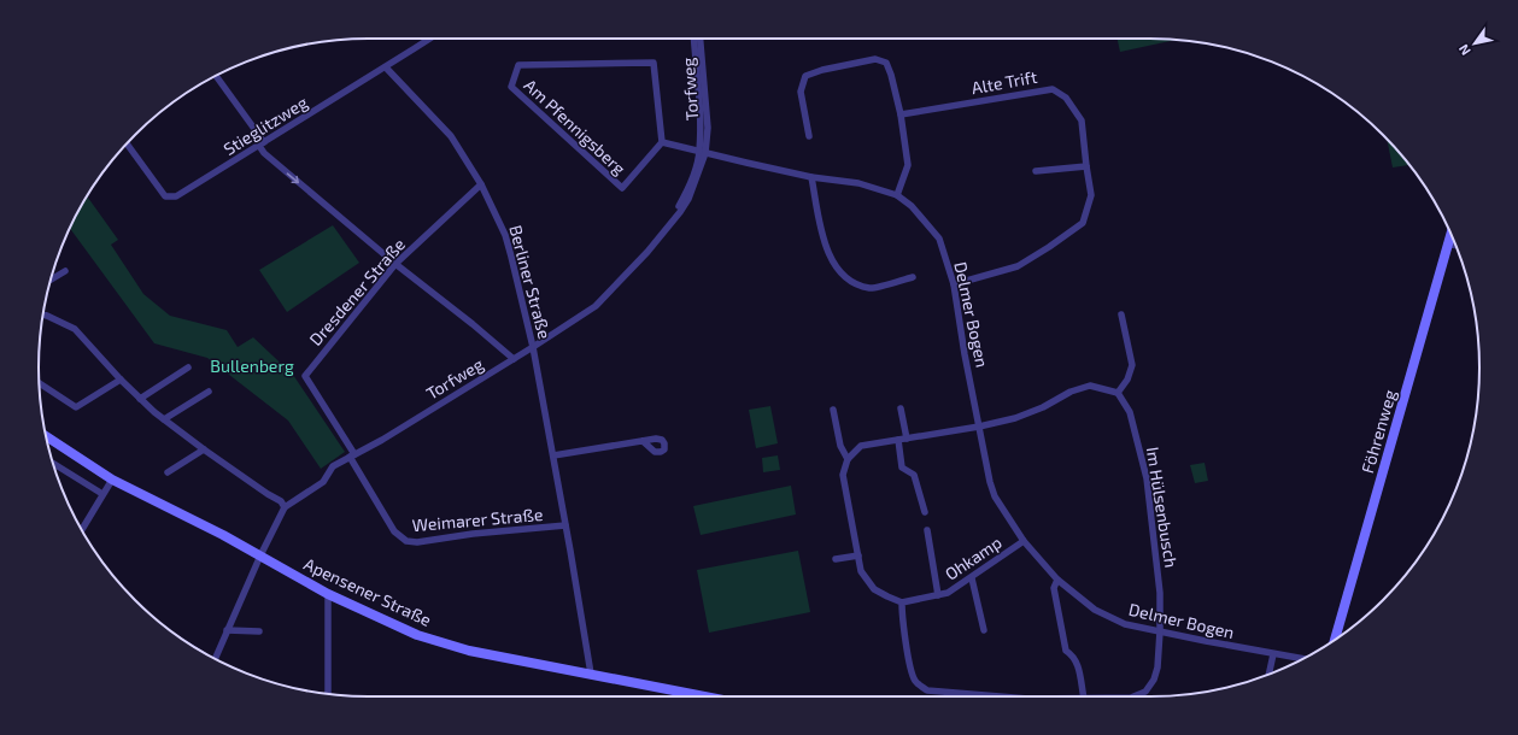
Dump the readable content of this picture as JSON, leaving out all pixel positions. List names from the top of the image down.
{
  "streets": {
    "main road": ["Föhrenweg", "Apensener Straße"],
    "street": [
      "Alte Trift",
      "Torfweg",
      "Stieglitzweg",
      "Am Pfennigsberg",
      "Berliner Straße",
      "Dresdener Straße",
      "Delmer Bogen",
      "Im Hülsenbusch",
      "Weimarer Straße",
      "Ohkamp"
    ]
  },
  "crossings": [
    ["Alte Trift", "Delmer Bogen"],
    ["Torfweg", "Berliner Straße"],
    ["Torfweg", "Dresdener Straße"],
    ["Torfweg", "Delmer Bogen"],
    ["Torfweg", "Weimarer Straße"],
    ["Stieglitzweg", "Berliner Straße"],
    ["Berliner Straße", "Dresdener Straße"],
    ["Berliner Straße", "Weimarer Straße"],
    ["Berliner Straße", "Apensener Straße"],
    ["Dresdener Straße", "Weimarer Straße"],
    ["Delmer Bogen", "Im Hülsenbusch"],
    ["Delmer Bogen", "Ohkamp"],
    ["Im Hülsenbusch", "Ohkamp"]
  ],
  "parks": ["Bullenberg"],
  "north": "bottom left"
}
